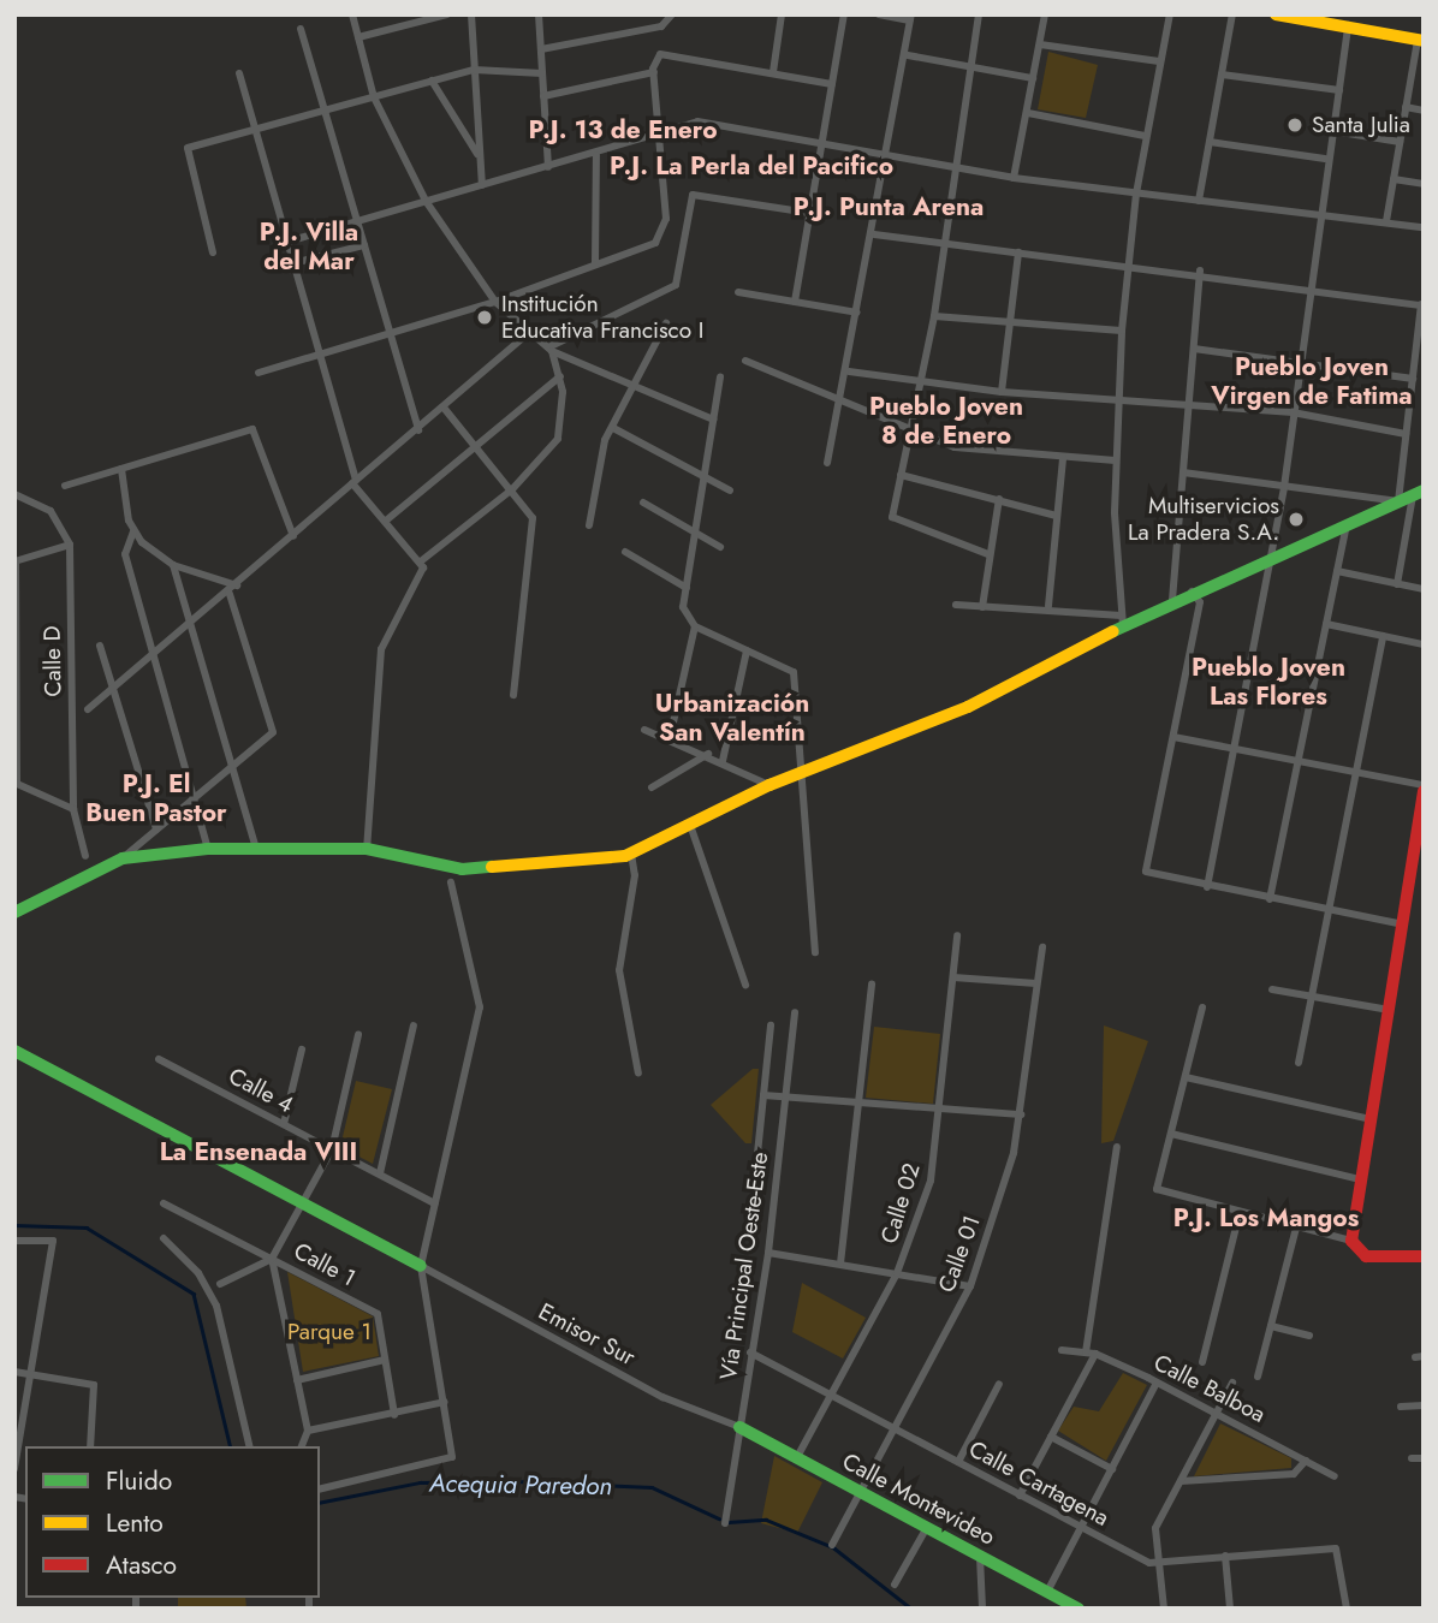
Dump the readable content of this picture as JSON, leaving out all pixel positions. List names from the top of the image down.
{
  "streets": {
    "street": [
      "Calle D",
      "Calle 4",
      "Calle 02",
      "Calle 01",
      "Calle 1",
      "Vía Principal Oeste-Este",
      "Emisor Sur",
      "Calle Balboa",
      "Calle Cartagena",
      "Calle Montevideo"
    ]
  },
  "crossings": [
    ["Calle 02", "Calle Cartagena"],
    ["Calle 02", "Calle Montevideo"],
    ["Calle 01", "Calle Cartagena"],
    ["Calle 01", "Calle Montevideo"],
    ["Vía Principal Oeste-Este", "Emisor Sur"],
    ["Vía Principal Oeste-Este", "Calle Cartagena"],
    ["Vía Principal Oeste-Este", "Calle Montevideo"],
    ["Emisor Sur", "Calle Montevideo"]
  ],
  "districts": [
    "P.J. 13 de Enero",
    "P.J. La Perla del Pacifico",
    "P.J. Punta Arena",
    "P.J. Villa del Mar",
    "Pueblo Joven Virgen de Fatima",
    "Pueblo Joven 8 de Enero",
    "Pueblo Joven Las Flores",
    "Urbanización San Valentín",
    "P.J. El Buen Pastor",
    "La Ensenada VIII",
    "P.J. Los Mangos"
  ],
  "water": ["Acequia Paredon"],
  "parks": ["Parque 1"],
  "places": ["Santa Julia", "Institución Educativa Francisco I", "Multiservicios La Pradera S.A."],
  "legend": ["Fluido", "Lento", "Atasco"]
}
